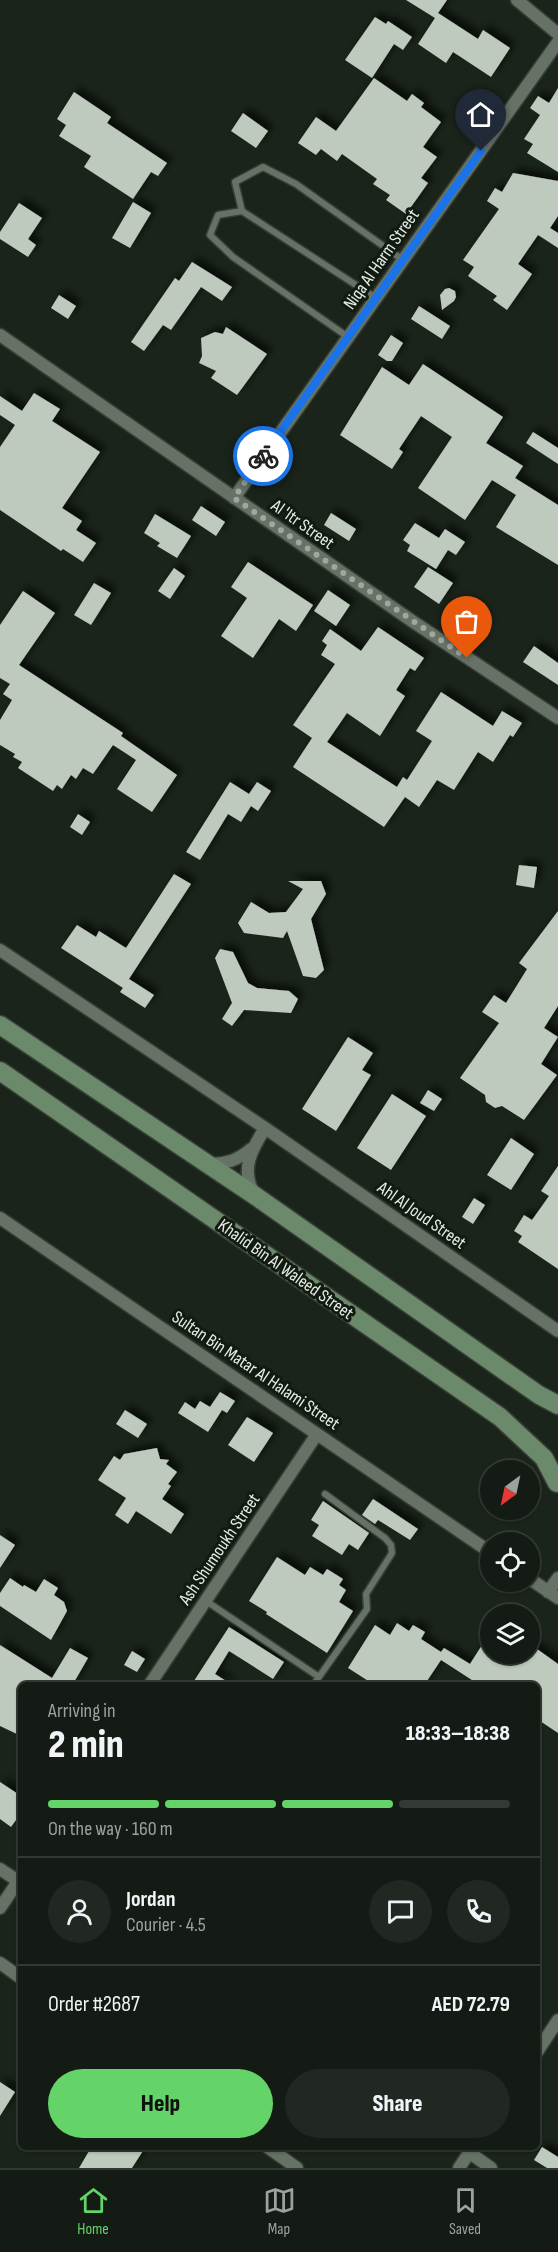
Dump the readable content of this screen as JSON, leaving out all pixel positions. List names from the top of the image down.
{
  "streets": {
    "street": [
      "Niqa Al Harm Street",
      "Al 'Itr Street",
      "Ahl Al Joud Street",
      "Khalid Bin Al Waleed Street",
      "Sultan Bin Matar Al Halami Street",
      "Ash Shumoukh Street"
    ]
  },
  "crossings": [
    ["Niqa Al Harm Street", "Al 'Itr Street"],
    ["Sultan Bin Matar Al Halami Street", "Ash Shumoukh Street"]
  ],
  "north": "bottom left",
  "page": {
    "heading": ["2 min", "Arriving in", "18:33–18:38"],
    "panel": [
      "Jordan",
      "Courier · 4.5",
      "Order #2687",
      "AED 72.79"
    ],
    "bar": "On the way · 160 m",
    "buttons": ["Help", "Share"],
    "tabs": ["Home", "Map", "Saved"]
  }
}
